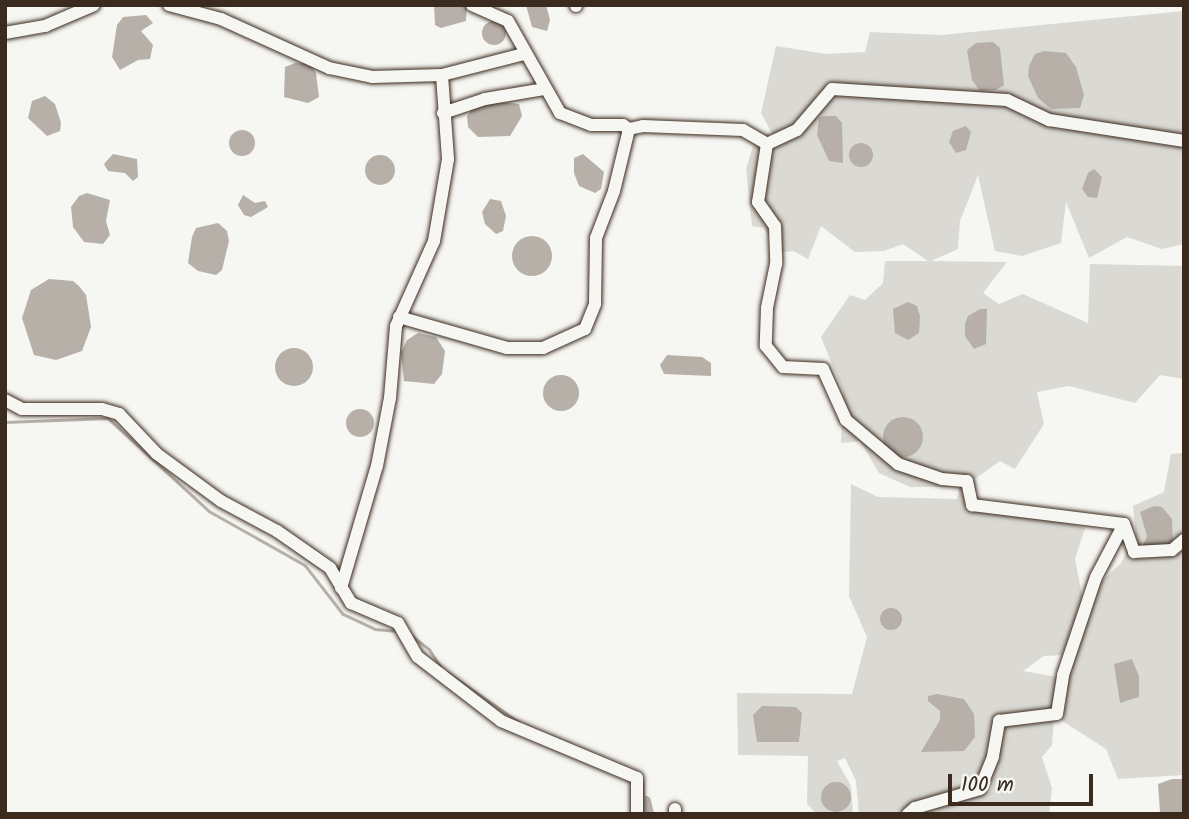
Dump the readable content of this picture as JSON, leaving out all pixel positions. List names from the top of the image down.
{
  "scale_bar": "100 m"
}
